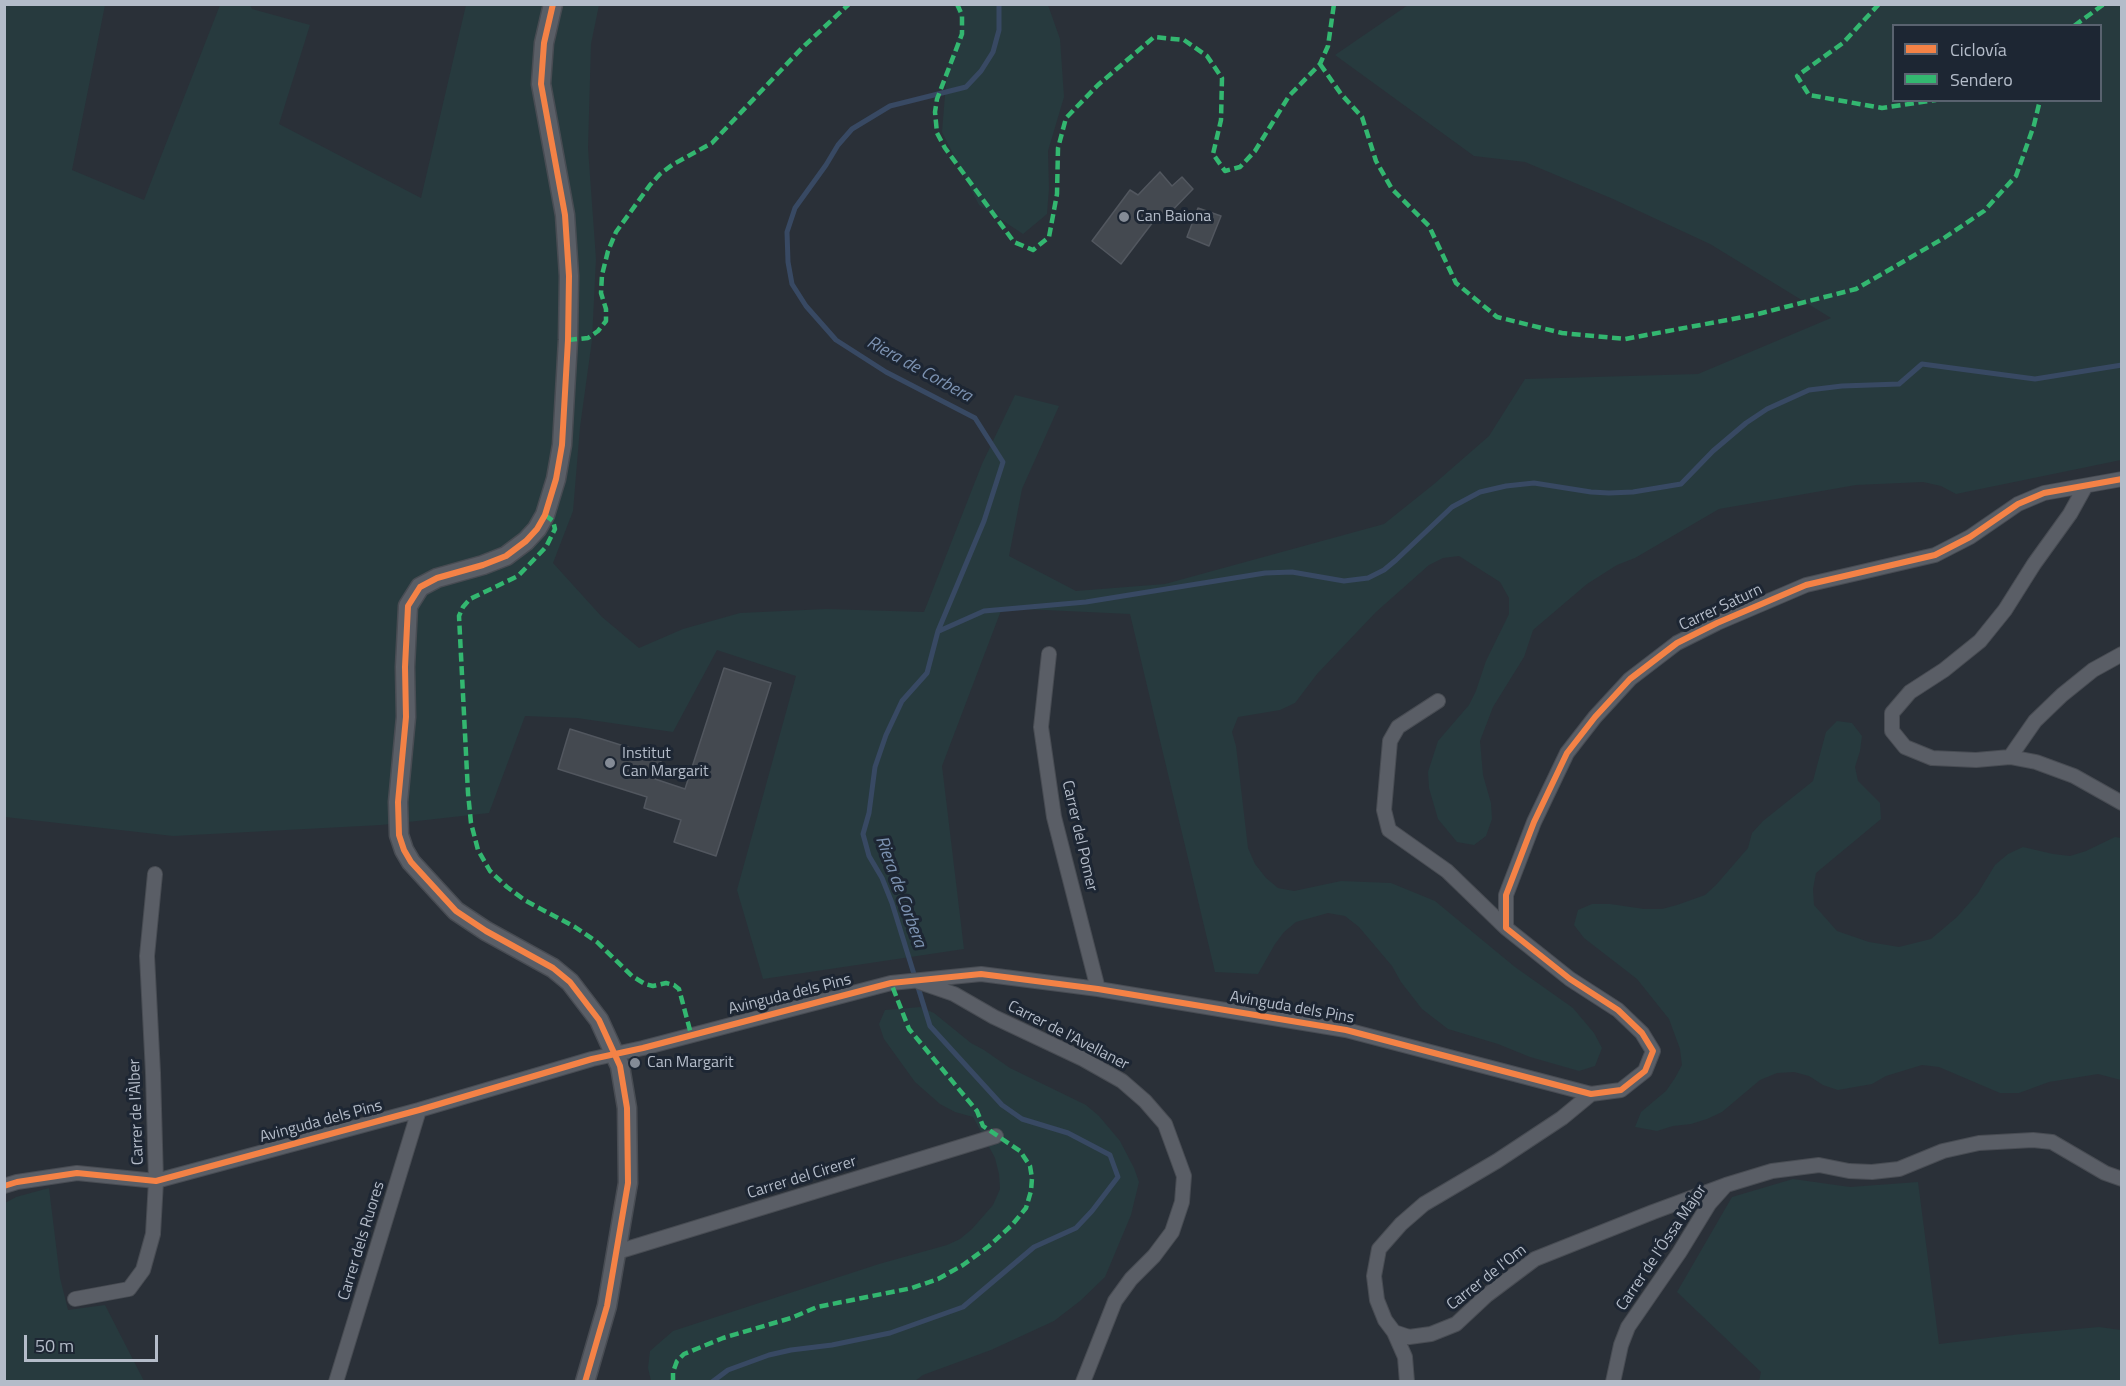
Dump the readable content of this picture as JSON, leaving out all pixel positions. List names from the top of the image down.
{
  "streets": {
    "street": [
      "Carrer Saturn",
      "Carrer del Pomer",
      "Avinguda dels Pins",
      "Carrer de l'Avellaner",
      "Carrer de l'Àlber",
      "Carrer del Cirerer",
      "Carrer dels Ruores",
      "Carrer de l'Óssa Major",
      "Carrer de l'Om"
    ]
  },
  "crossings": [
    ["Carrer del Pomer", "Avinguda dels Pins"],
    ["Avinguda dels Pins", "Carrer de l'Avellaner"],
    ["Avinguda dels Pins", "Carrer de l'Àlber"],
    ["Avinguda dels Pins", "Carrer dels Ruores"],
    ["Carrer de l'Óssa Major", "Carrer de l'Om"]
  ],
  "water": ["Riera de Corbera"],
  "places": ["Can Baiona", "Institut Can Margarit", "Can Margarit"],
  "legend": ["Ciclovía", "Sendero"],
  "scale_bar": "50 m"
}
